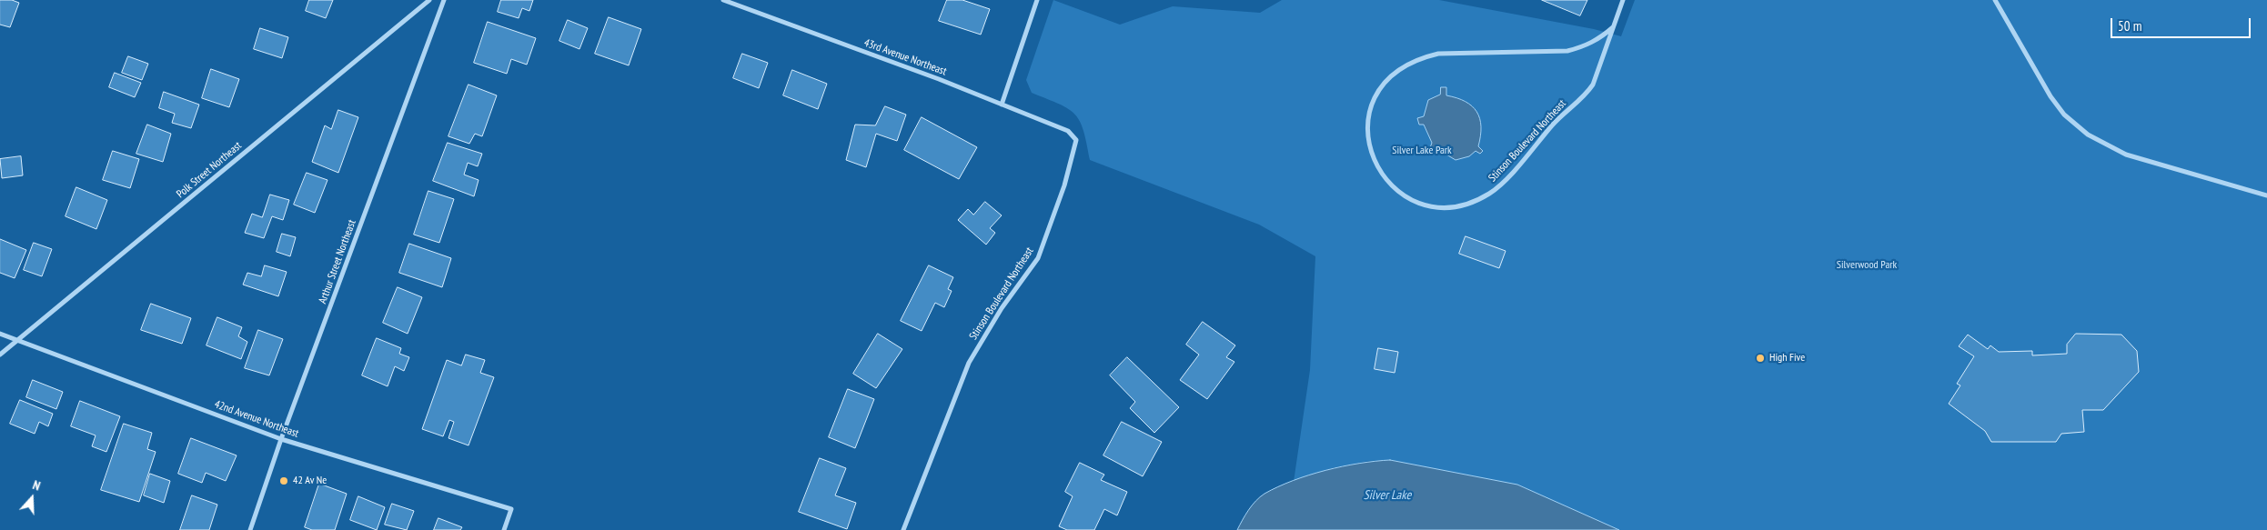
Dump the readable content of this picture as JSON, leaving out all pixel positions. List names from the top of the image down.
{
  "streets": {
    "street": [
      "43rd Avenue Northeast",
      "Stinson Boulevard Northeast",
      "Polk Street Northeast",
      "Arthur Street Northeast",
      "42nd Avenue Northeast"
    ]
  },
  "crossings": [
    ["43rd Avenue Northeast", "Stinson Boulevard Northeast"],
    ["Polk Street Northeast", "42nd Avenue Northeast"],
    ["Arthur Street Northeast", "42nd Avenue Northeast"]
  ],
  "water": ["Silver Lake"],
  "parks": ["Silver Lake Park", "Silverwood Park"],
  "places": ["High Five", "42 Av Ne"],
  "scale_bar": "50 m",
  "north": "top"
}
